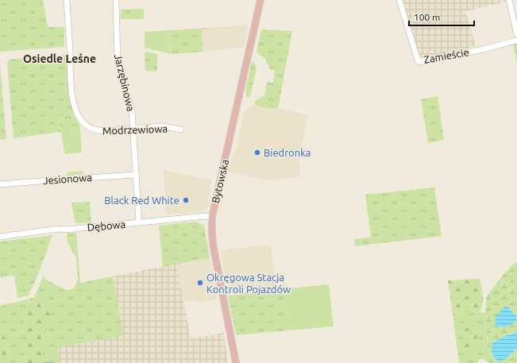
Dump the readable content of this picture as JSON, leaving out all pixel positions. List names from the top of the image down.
{
  "streets": {
    "main road": ["Bytowska"],
    "street": [
      "Zamieście",
      "Jarzębinowa",
      "Modrzewiowa",
      "Jesionowa",
      "Dębowa"
    ]
  },
  "crossings": [
    ["Jarzębinowa", "Modrzewiowa"],
    ["Jarzębinowa", "Jesionowa"],
    ["Jarzębinowa", "Dębowa"],
    ["Bytowska", "Dębowa"]
  ],
  "districts": ["Osiedle Leśne"],
  "places": ["Biedronka", "Black Red White", "Okręgowa Stacja Kontroli Pojazdów"],
  "scale_bar": "100 m"
}
